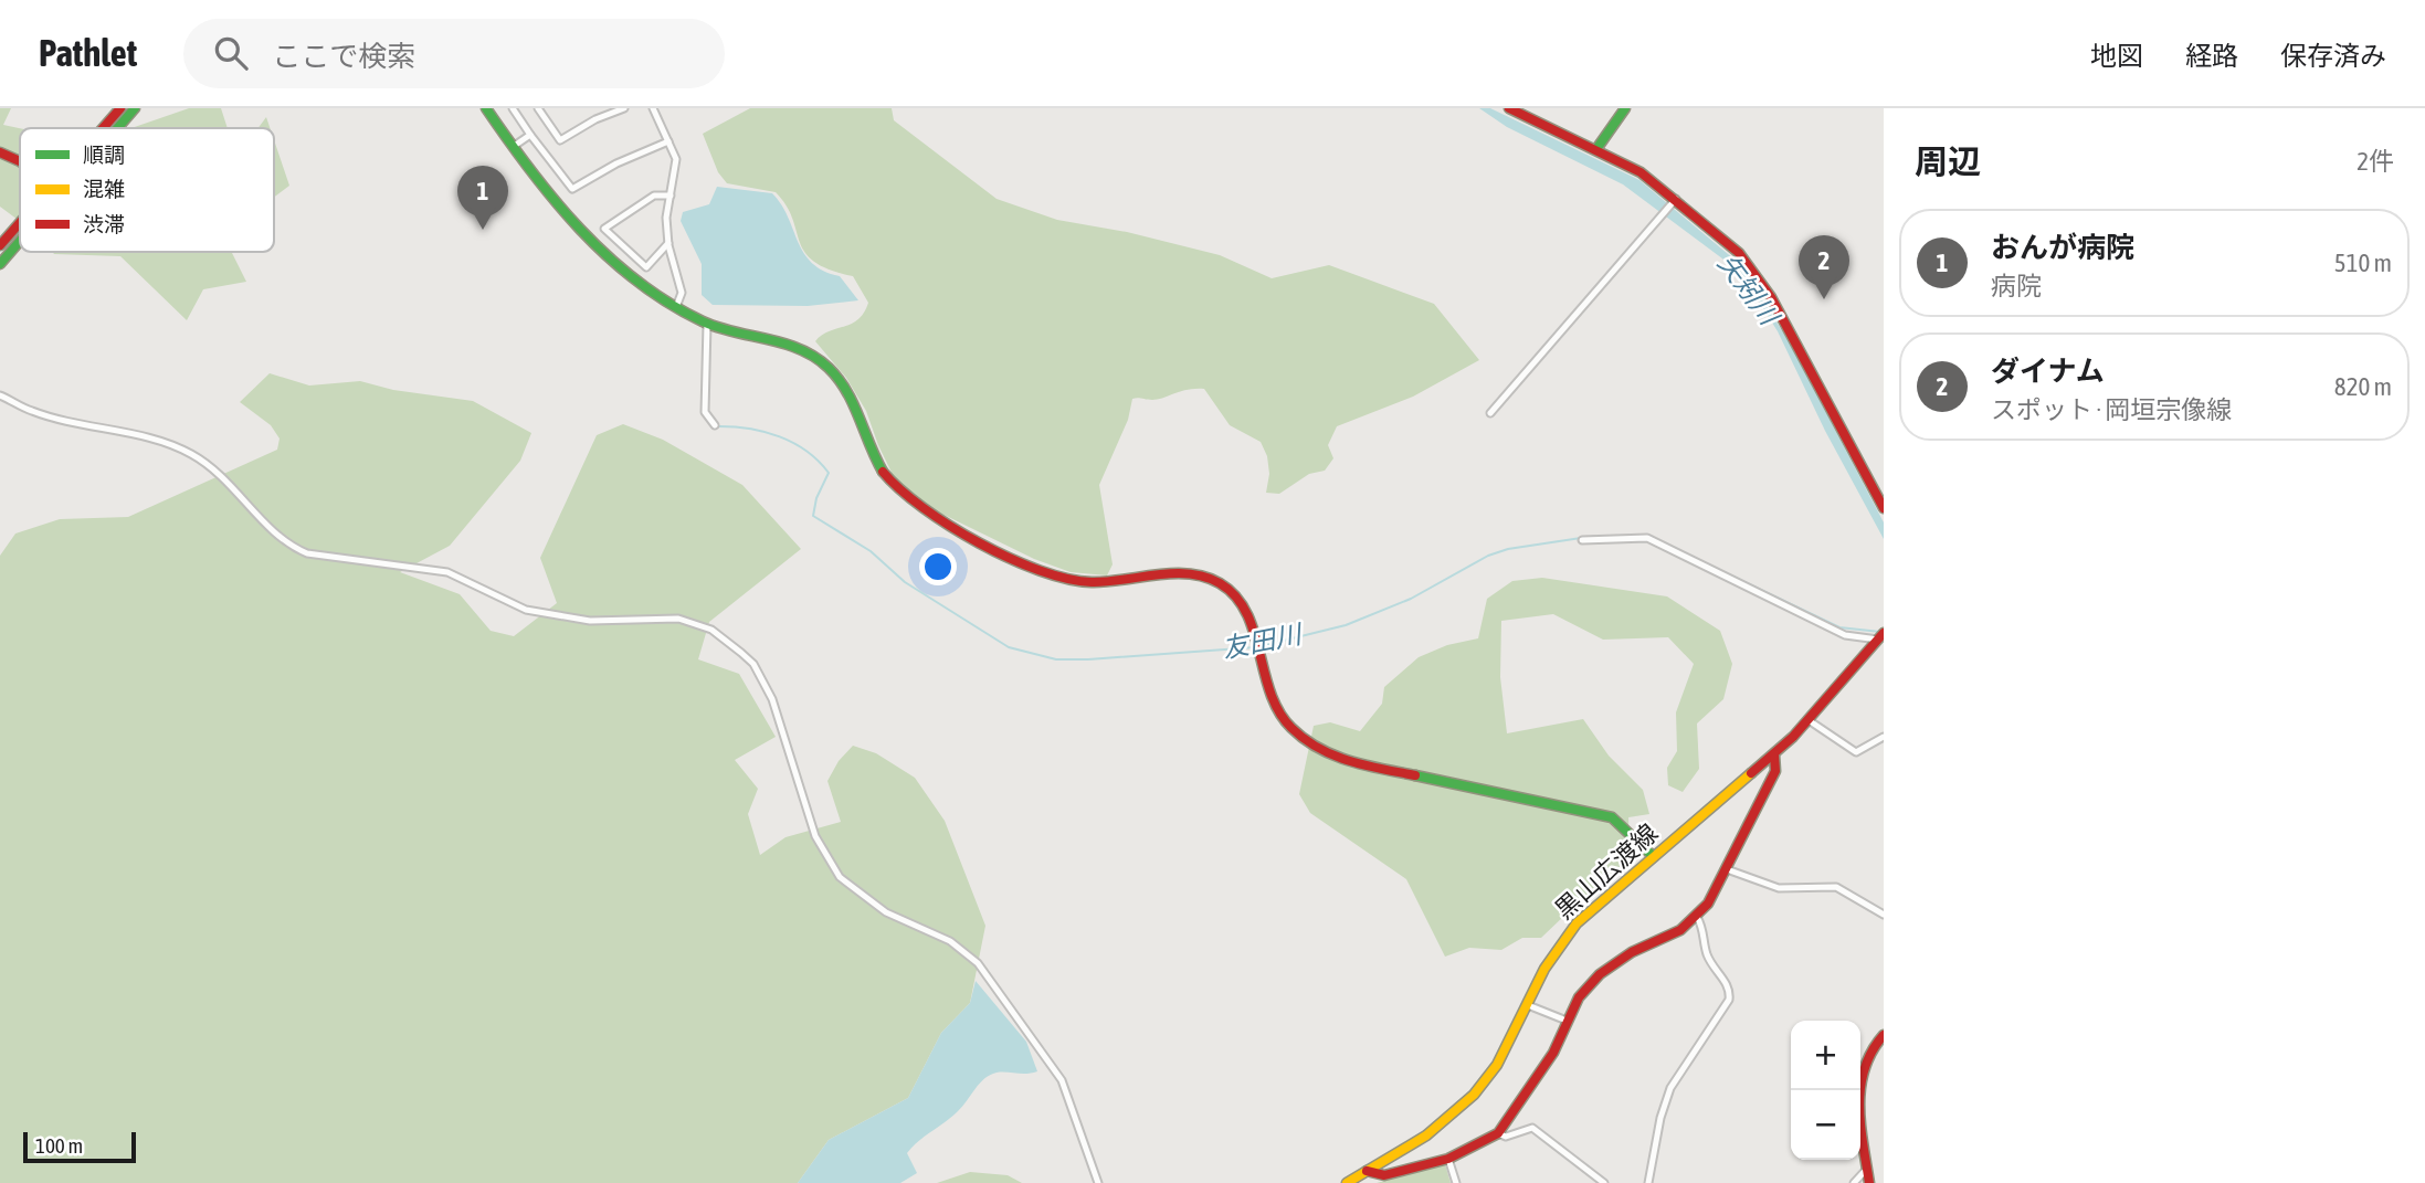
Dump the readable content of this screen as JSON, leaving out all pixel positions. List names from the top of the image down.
{
  "streets": {
    "main road": ["黒山広渡線"]
  },
  "water": ["矢矧川", "友田川"],
  "legend": ["順調", "混雑", "渋滞"],
  "scale_bar": "100 m",
  "page": {
    "header": "Pathlet",
    "search": "ここで検索",
    "nav": ["地図", "経路", "保存済み"],
    "heading": ["周辺", "2件"],
    "pins": ["1", "2"],
    "list": [
      {
        "mark": "1",
        "name": "おんが病院",
        "note": "病院",
        "value": "510 m"
      },
      {
        "mark": "2",
        "name": "ダイナム",
        "note": "スポット · 岡垣宗像線",
        "value": "820 m"
      }
    ],
    "map_buttons": ["+", "−"],
    "scale": "100 m"
  }
}
